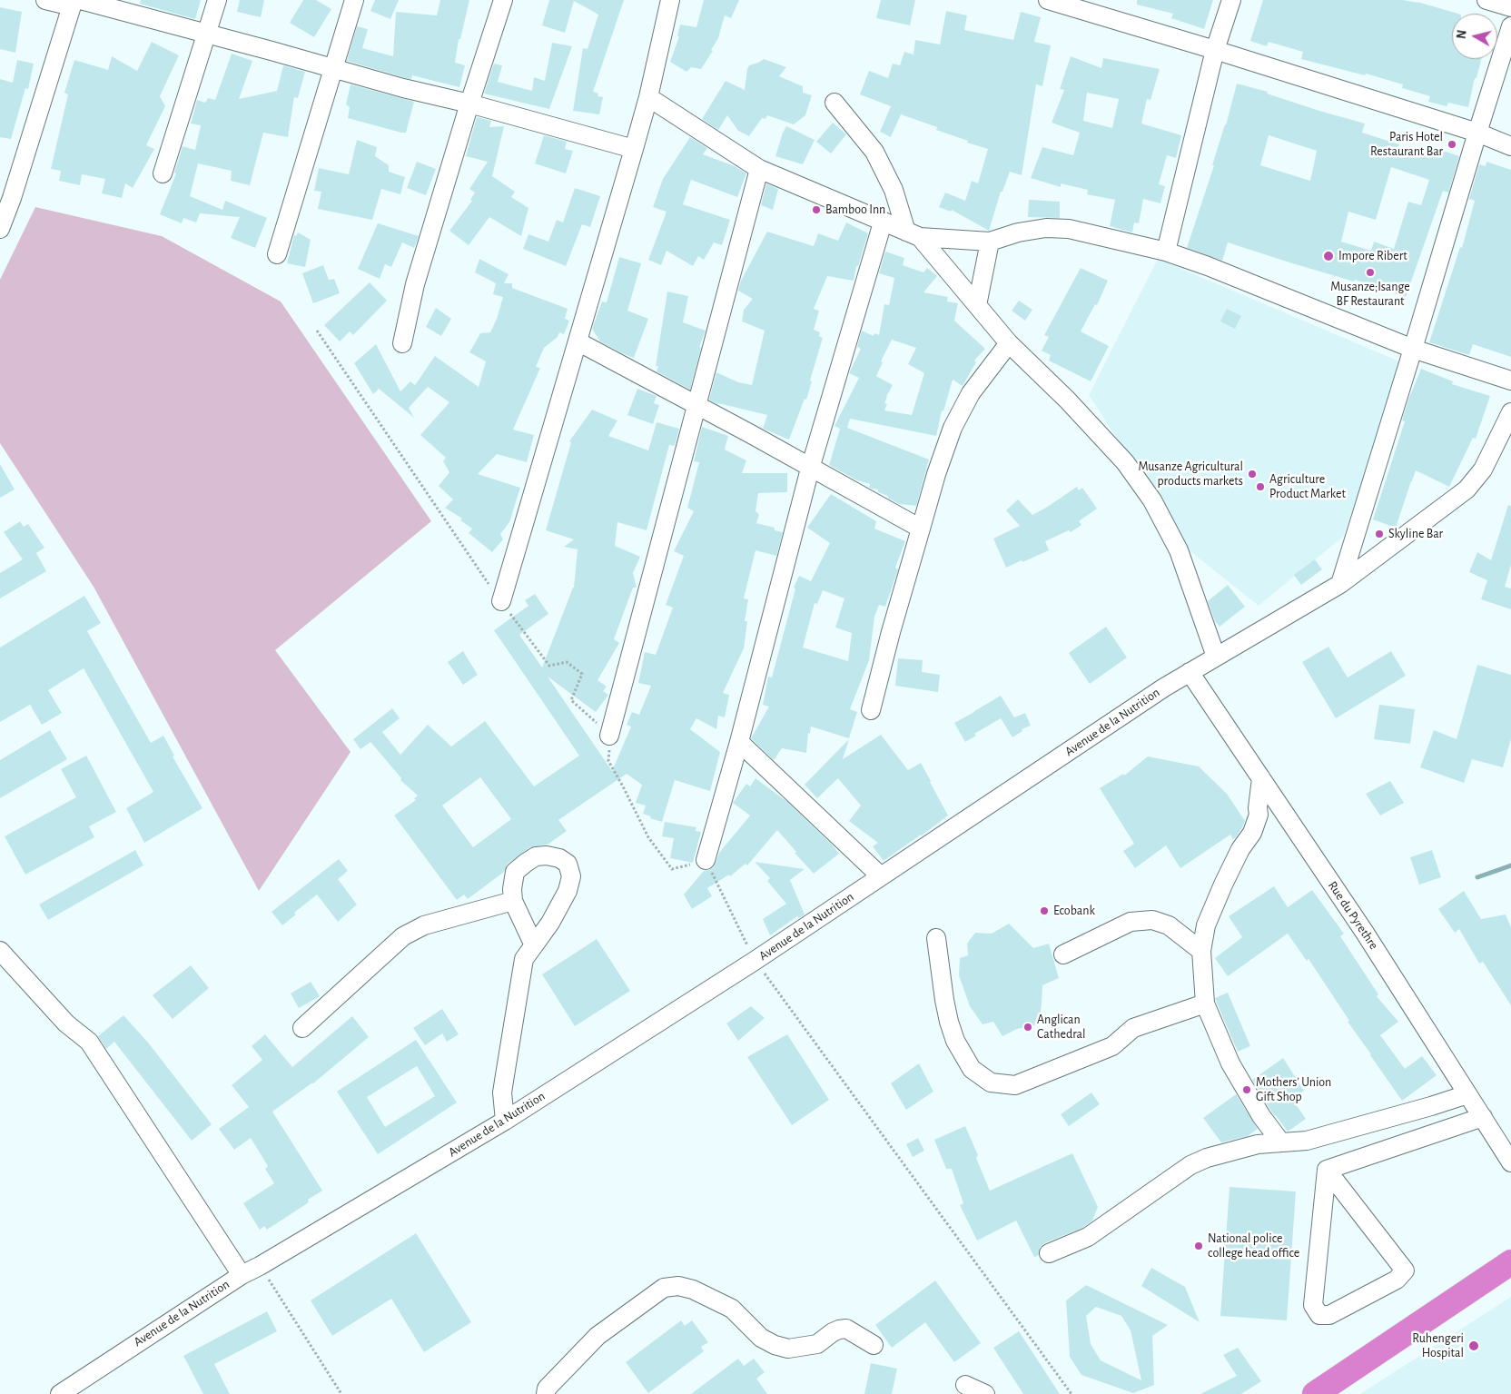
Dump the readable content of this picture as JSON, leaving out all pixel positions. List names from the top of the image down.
{
  "streets": {
    "street": ["Avenue de la Nutrition", "Rue du Pyrethre"]
  },
  "crossings": [
    ["Avenue de la Nutrition", "Rue du Pyrethre"]
  ],
  "places": [
    "Paris Hotel Restaurant Bar",
    "Bamboo Inn",
    "Impore Ribert",
    "Musanze;Isange BF Restaurant",
    "Musanze Agricultural products markets",
    "Agriculture Product Market",
    "Skyline Bar",
    "Ecobank",
    "Anglican Cathedral",
    "Mothers' Union Gift Shop",
    "National police college head office",
    "Ruhengeri Hospital"
  ],
  "north": "left"
}
